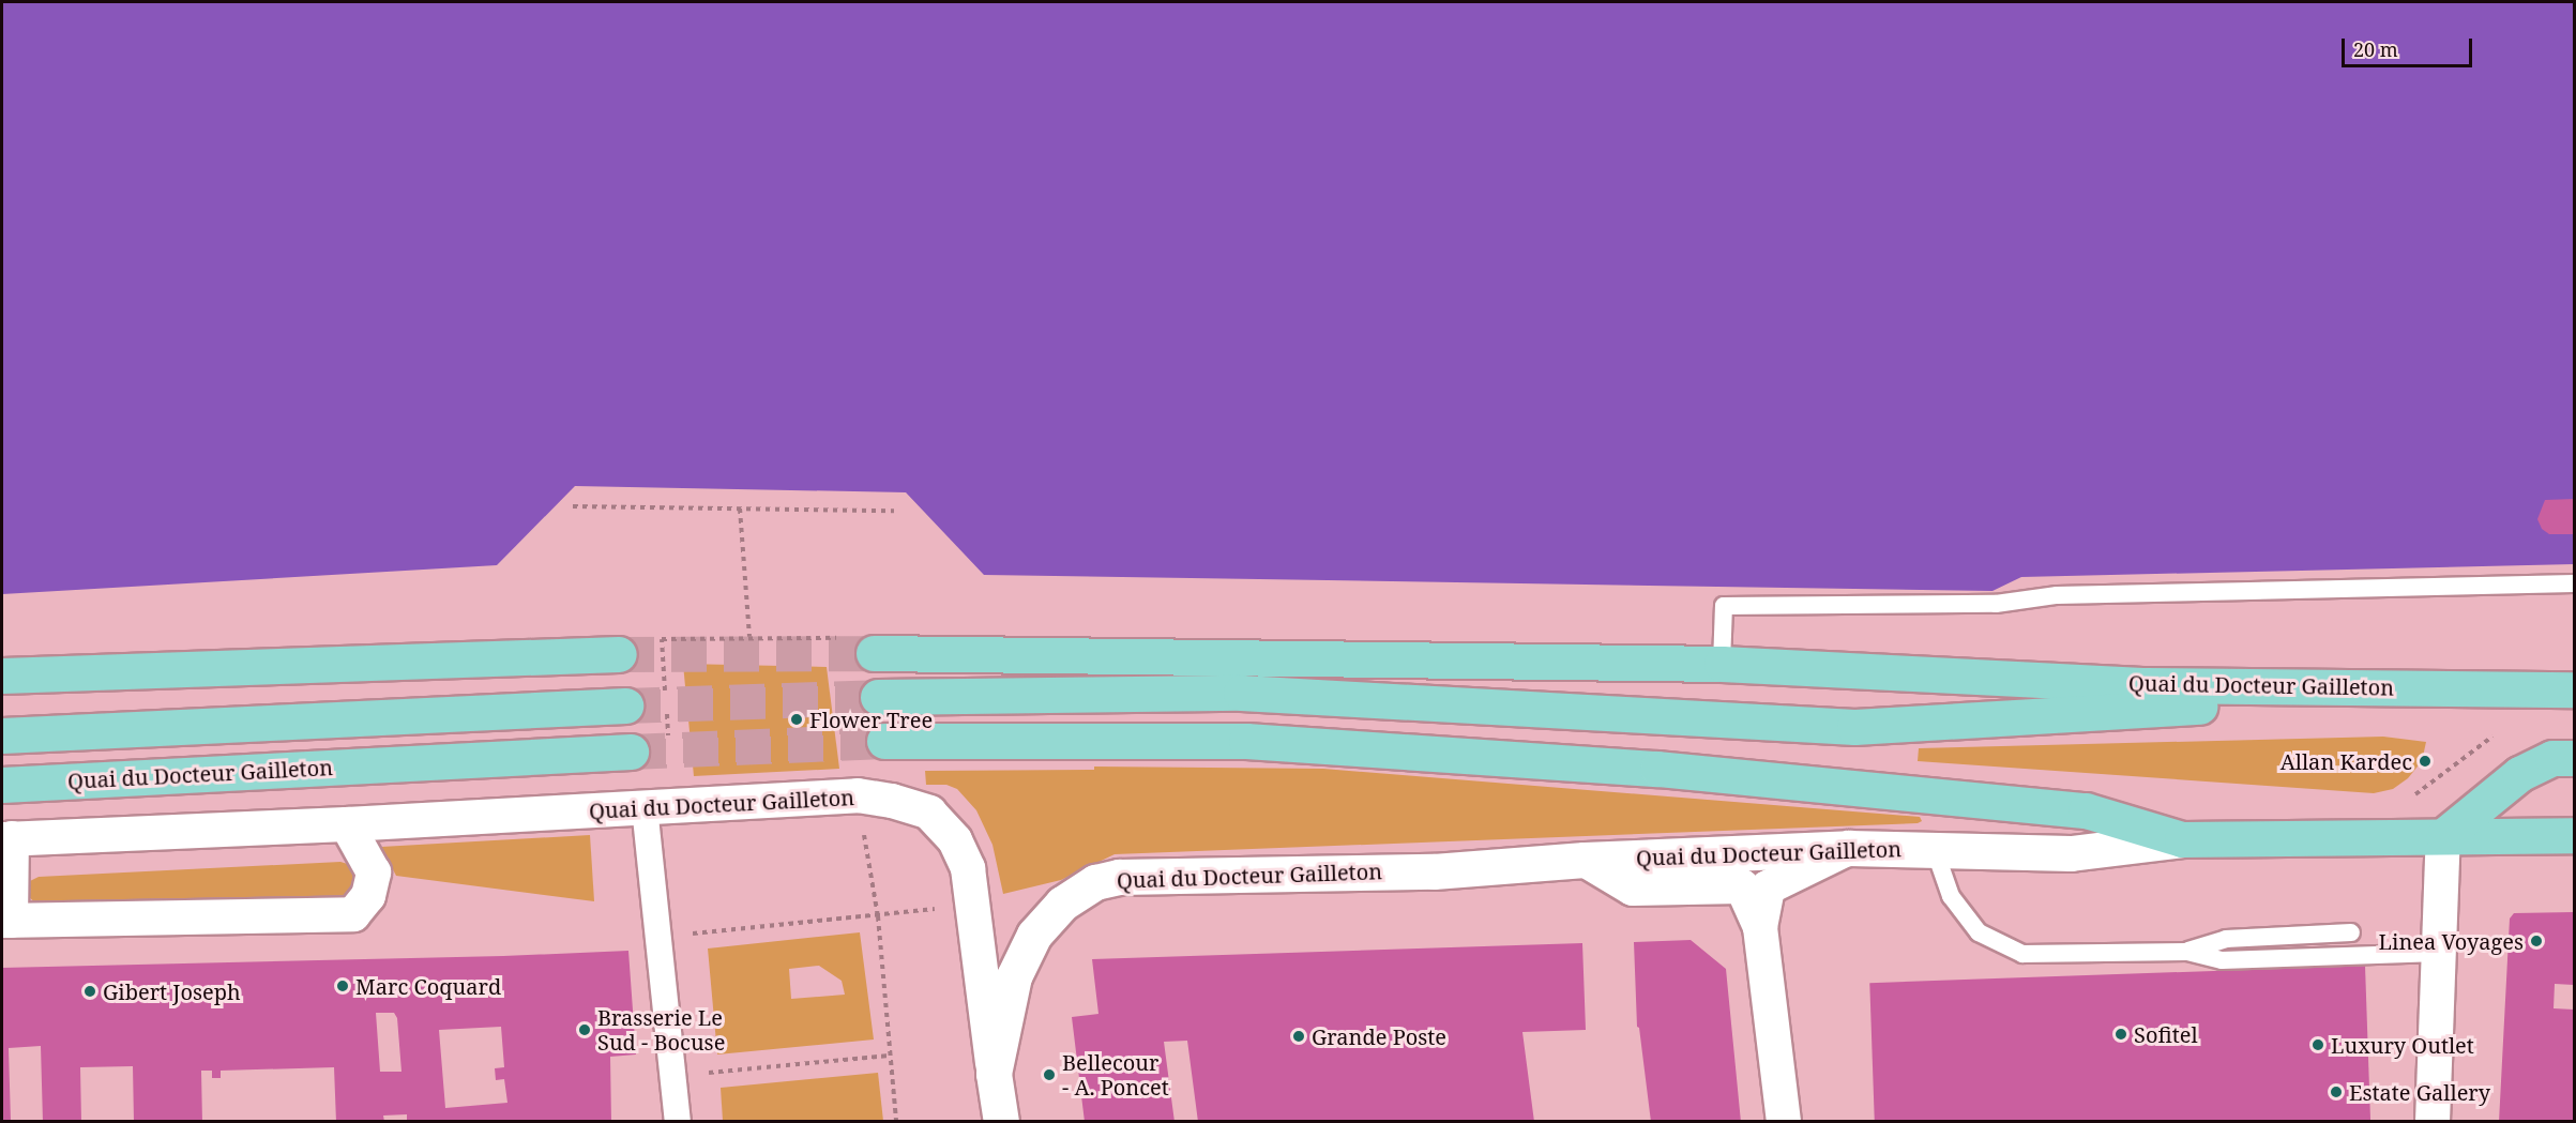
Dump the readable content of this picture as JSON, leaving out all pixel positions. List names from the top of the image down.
{
  "streets": {
    "main road": ["Quai du Docteur Gailleton"]
  },
  "places": [
    "Flower Tree",
    "Allan Kardec",
    "Linea Voyages",
    "Marc Coquard",
    "Gibert Joseph",
    "Brasserie Le Sud - Bocuse",
    "Sofitel",
    "Grande Poste",
    "Luxury Outlet",
    "Bellecour - A. Poncet",
    "Estate Gallery"
  ],
  "scale_bar": "20 m"
}
